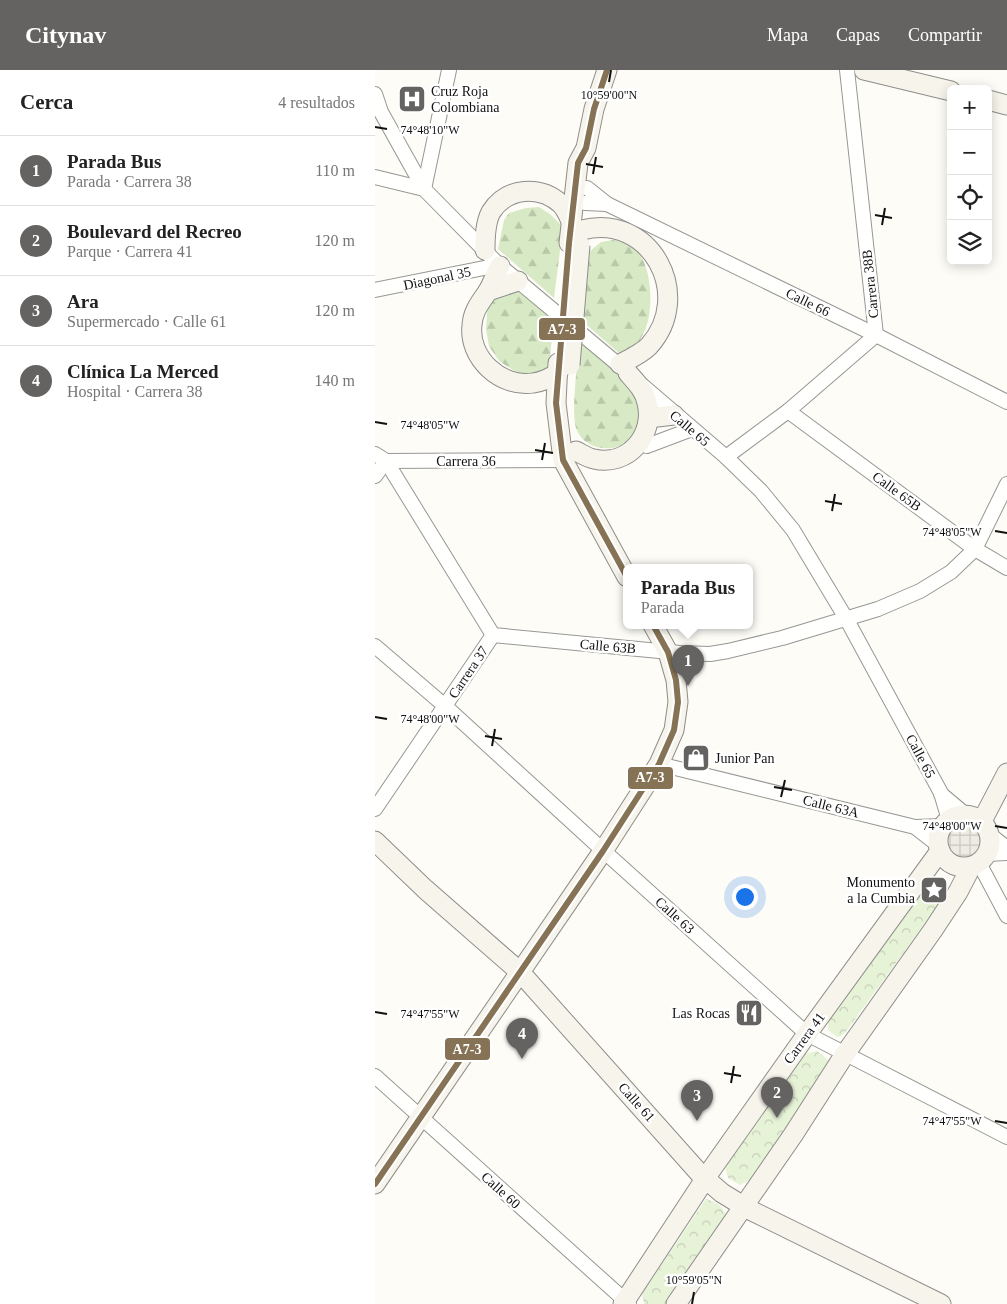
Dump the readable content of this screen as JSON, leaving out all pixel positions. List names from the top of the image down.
{
  "streets": {
    "street": [
      "Diagonal 35",
      "Carrera 38B",
      "Calle 66",
      "Calle 65",
      "Carrera 36",
      "Calle 65B",
      "Calle 63B",
      "Carrera 37",
      "Calle 63A",
      "Calle 63",
      "Carrera 41",
      "Calle 61",
      "Calle 60"
    ]
  },
  "crossings": [
    ["Diagonal 35", "Calle 65"],
    ["Carrera 38B", "Calle 66"],
    ["Carrera 38B", "Calle 65"],
    ["Carrera 38B", "Calle 65B"],
    ["Calle 65", "Calle 63B"],
    ["Calle 65", "Calle 63A"],
    ["Calle 65", "Carrera 41"],
    ["Calle 65B", "Calle 63B"],
    ["Calle 63B", "Carrera 37"],
    ["Carrera 37", "Calle 63"],
    ["Calle 63A", "Carrera 41"],
    ["Calle 63", "Carrera 41"],
    ["Carrera 41", "Calle 61"],
    ["Carrera 41", "Calle 60"]
  ],
  "places": {
    "hospital": ["Cruz Roja Colombiana"],
    "shop": ["Junior Pan"],
    "place": ["Monumento a la Cumbia"],
    "restaurant": ["Las Rocas"]
  },
  "lines": ["transit line A7-3"],
  "page": {
    "header": "Citynav",
    "nav": ["Mapa", "Capas", "Compartir"],
    "heading": ["Cerca", "4 resultados"],
    "map_buttons": ["+", "−"],
    "list": [
      {
        "mark": "1",
        "name": "Parada Bus",
        "note": "Parada · Carrera 38",
        "value": "110 m"
      },
      {
        "mark": "2",
        "name": "Boulevard del Recreo",
        "note": "Parque · Carrera 41",
        "value": "120 m"
      },
      {
        "mark": "3",
        "name": "Ara",
        "note": "Supermercado · Calle 61",
        "value": "120 m"
      },
      {
        "mark": "4",
        "name": "Clínica La Merced",
        "note": "Hospital · Carrera 38",
        "value": "140 m"
      }
    ],
    "popup": ["Parada Bus", "Parada"],
    "pins": [
      "1",
      "4",
      "2",
      "3"
    ]
  },
  "coordinates": [
    "10°59'00\"N",
    "74°48'10\"W",
    "74°48'05\"W",
    "74°48'00\"W",
    "74°47'55\"W",
    "10°59'05\"N"
  ]
}
